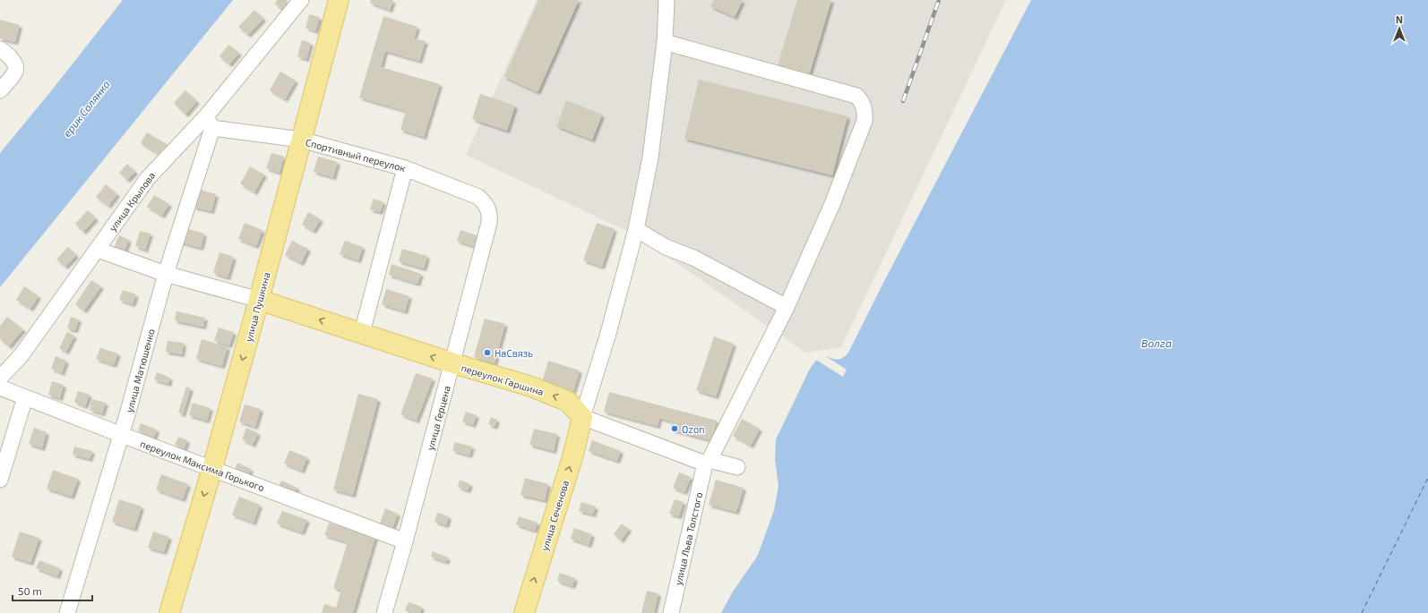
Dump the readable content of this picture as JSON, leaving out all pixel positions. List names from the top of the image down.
{
  "streets": {
    "main road": ["улица Пушкина", "переулок Гаршина", "улица Сеченова"],
    "street": [
      "Спортивный переулок",
      "улица Крылова",
      "улица Матюшенко",
      "улица Герцена",
      "переулок Максима Горького",
      "улица Льва Толстого"
    ]
  },
  "crossings": [
    ["Спортивный переулок", "улица Крылова"],
    ["Спортивный переулок", "улица Пушкина"],
    ["Спортивный переулок", "улица Матюшенко"],
    ["Спортивный переулок", "улица Герцена"],
    ["улица Крылова", "улица Матюшенко"],
    ["улица Пушкина", "переулок Гаршина"],
    ["улица Пушкина", "переулок Максима Горького"],
    ["улица Матюшенко", "переулок Максима Горького"],
    ["переулок Гаршина", "улица Герцена"],
    ["переулок Гаршина", "улица Сеченова"],
    ["переулок Гаршина", "улица Льва Толстого"],
    ["улица Герцена", "переулок Максима Горького"]
  ],
  "one_way": ["улица Пушкина", "переулок Гаршина", "улица Сеченова"],
  "water": ["ерик Солянка", "Волга"],
  "places": ["НаСвязь", "Ozon"],
  "scale_bar": "50 m",
  "north": "top"
}
